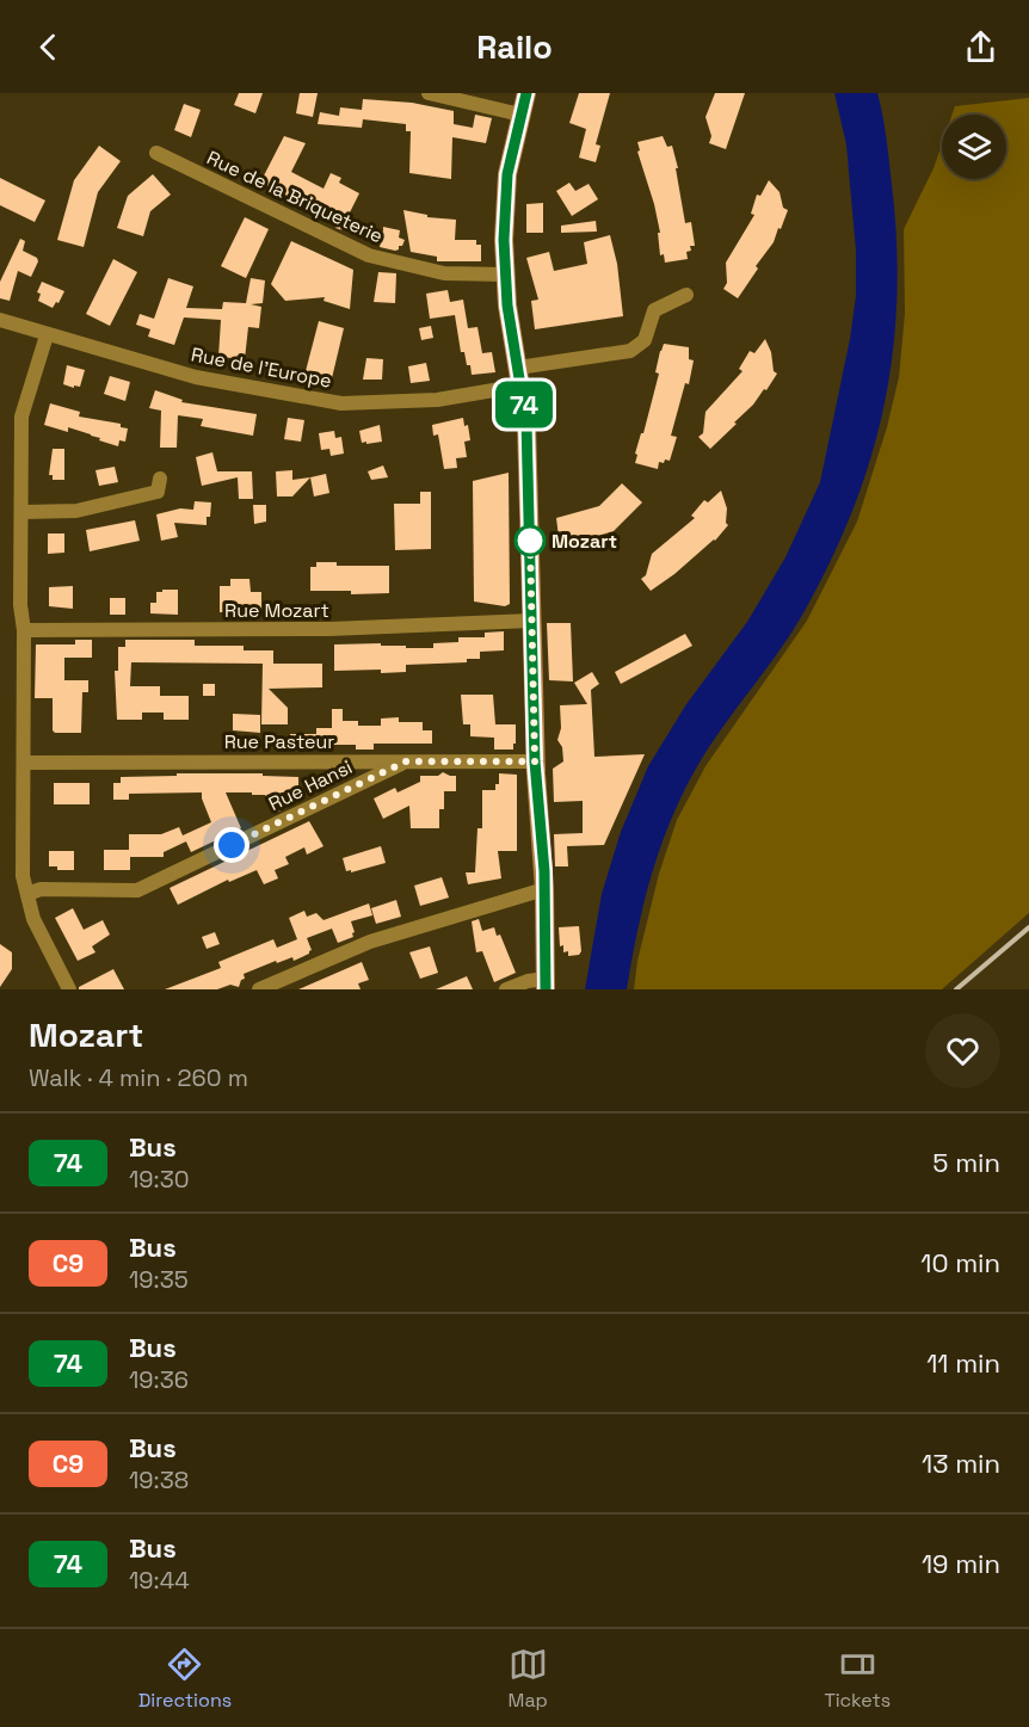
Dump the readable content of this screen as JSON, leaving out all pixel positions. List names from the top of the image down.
{
  "streets": {
    "street": [
      "Rue de la Briqueterie",
      "Rue de l'Europe",
      "Rue Mozart",
      "Rue Pasteur",
      "Rue Hansi"
    ]
  },
  "crossings": [
    ["Rue Pasteur", "Rue Hansi"]
  ],
  "places": ["Mozart"],
  "lines": ["bus line 74"],
  "page": {
    "header": "Railo",
    "on_map": "74",
    "heading": ["Mozart", "Walk · 4 min · 260 m"],
    "list": [
      {
        "mark": "74",
        "name": "Bus",
        "note": "19:30",
        "value": "5 min"
      },
      {
        "mark": "C9",
        "name": "Bus",
        "note": "19:35",
        "value": "10 min"
      },
      {
        "mark": "74",
        "name": "Bus",
        "note": "19:36",
        "value": "11 min"
      },
      {
        "mark": "C9",
        "name": "Bus",
        "note": "19:38",
        "value": "13 min"
      },
      {
        "mark": "74",
        "name": "Bus",
        "note": "19:44",
        "value": "19 min"
      }
    ],
    "tabs": ["Directions", "Map", "Tickets"]
  }
}
